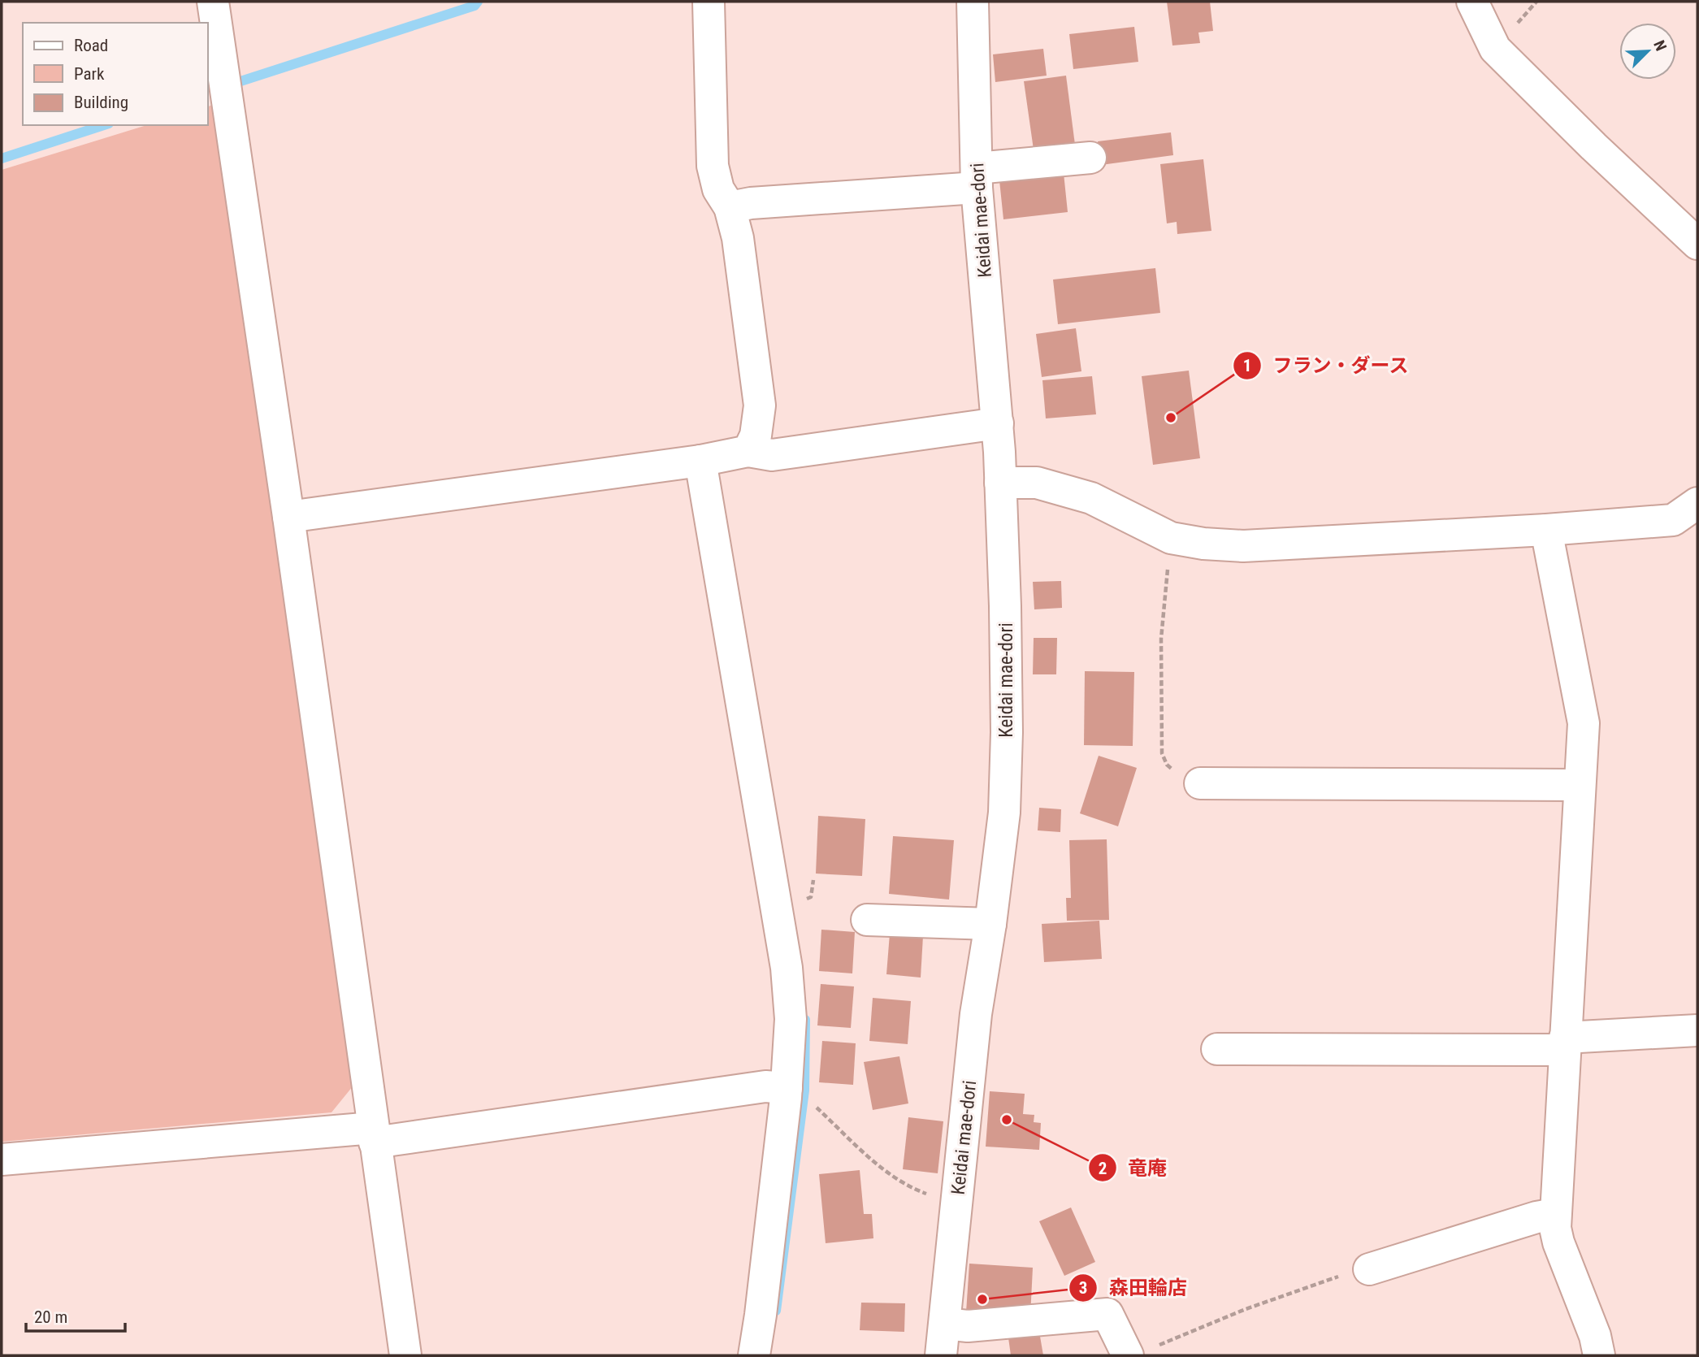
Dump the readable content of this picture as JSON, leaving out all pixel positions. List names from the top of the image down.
{
  "streets": {
    "street": ["Keidai mae-dori"]
  },
  "places": ["フラン・ダース", "竜庵", "森田輪店"],
  "legend": ["Road", "Park", "Building"],
  "scale_bar": "20 m",
  "north": "top right"
}
